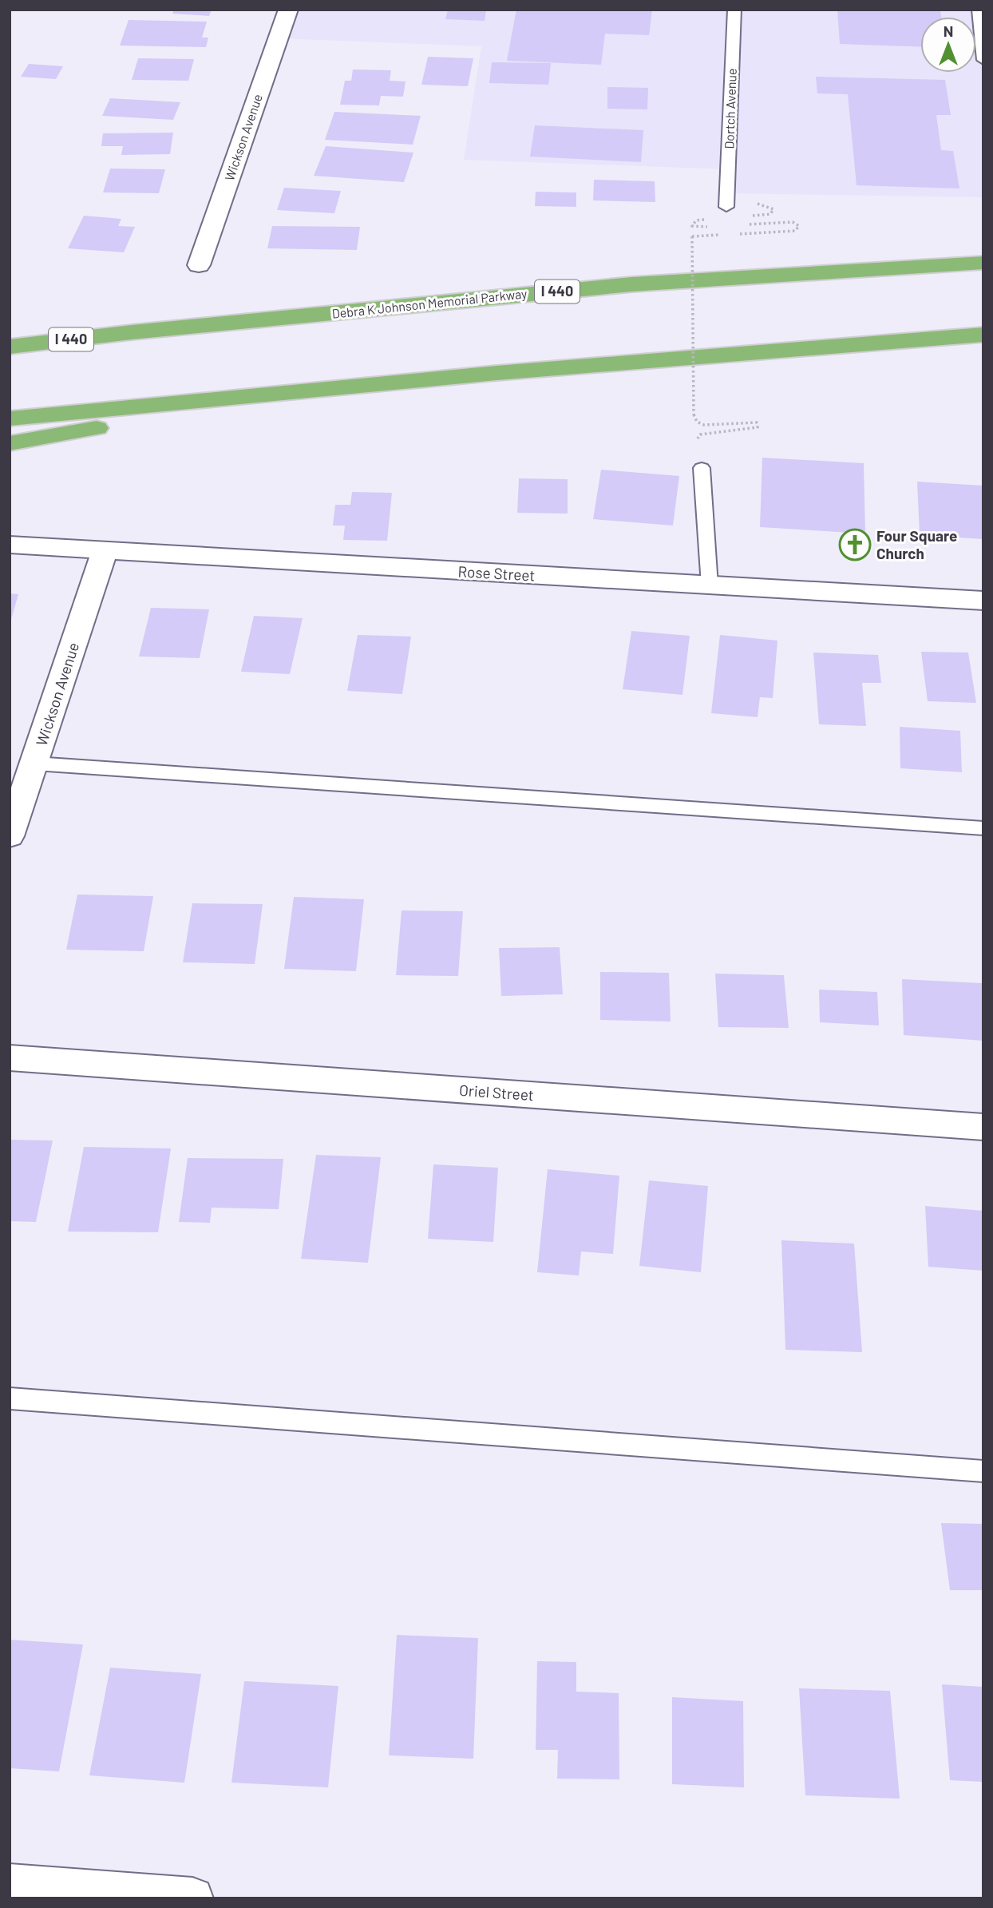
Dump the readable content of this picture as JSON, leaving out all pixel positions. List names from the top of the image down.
{
  "streets": {
    "highway": ["I 440", "Debra K Johnson Memorial Parkway"],
    "street": ["Wickson Avenue", "Rose Street", "Oriel Street"],
    "lane": ["Dortch Avenue"]
  },
  "crossings": [
    ["Wickson Avenue", "Rose Street"]
  ],
  "places": {
    "church": ["Four Square Church"]
  },
  "north": "top"
}
